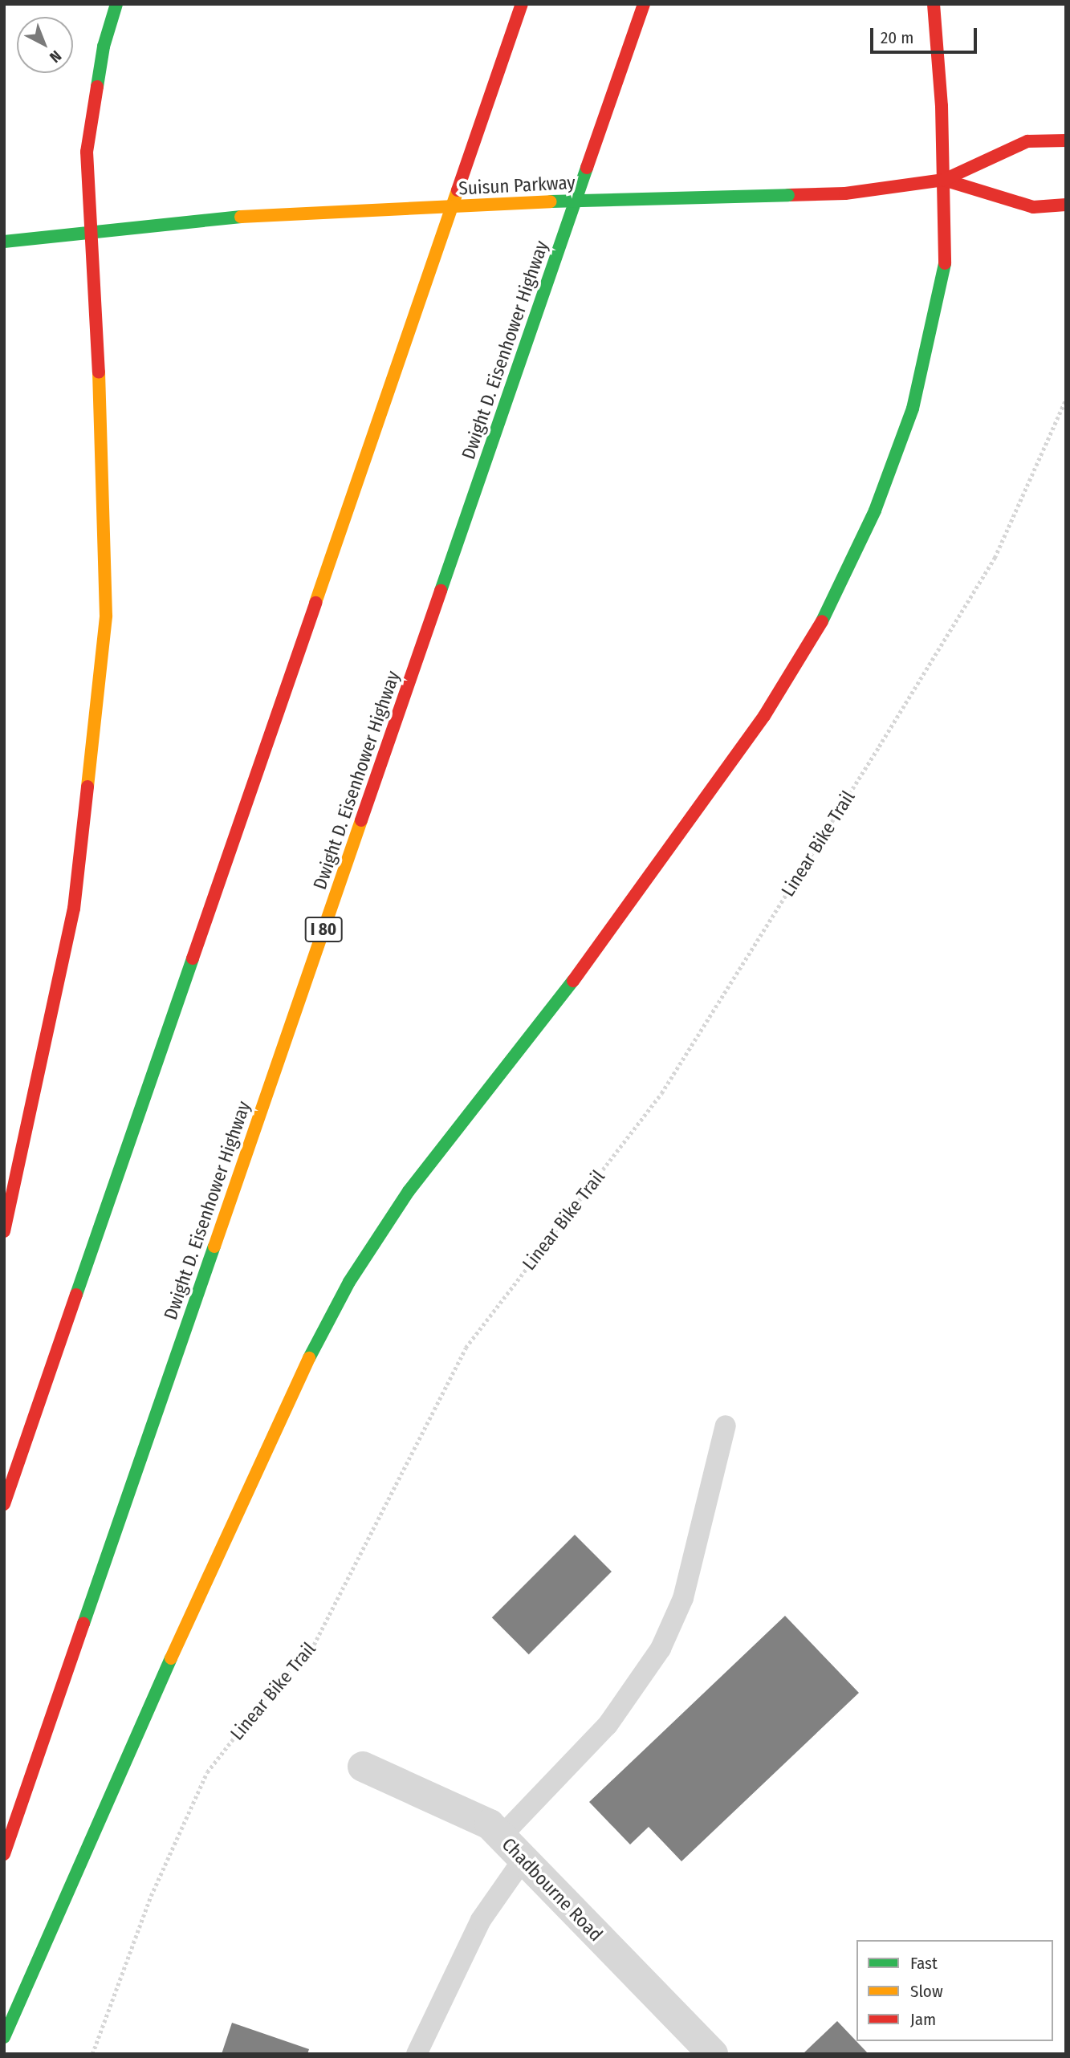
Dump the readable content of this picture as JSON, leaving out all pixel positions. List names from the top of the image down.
{
  "streets": {
    "main road": ["Suisun Parkway", "Dwight D. Eisenhower Highway", "I 80"],
    "street": ["Chadbourne Road"],
    "path": ["Linear Bike Trail"]
  },
  "legend": ["Fast", "Slow", "Jam"],
  "scale_bar": "20 m",
  "north": "bottom right"
}
